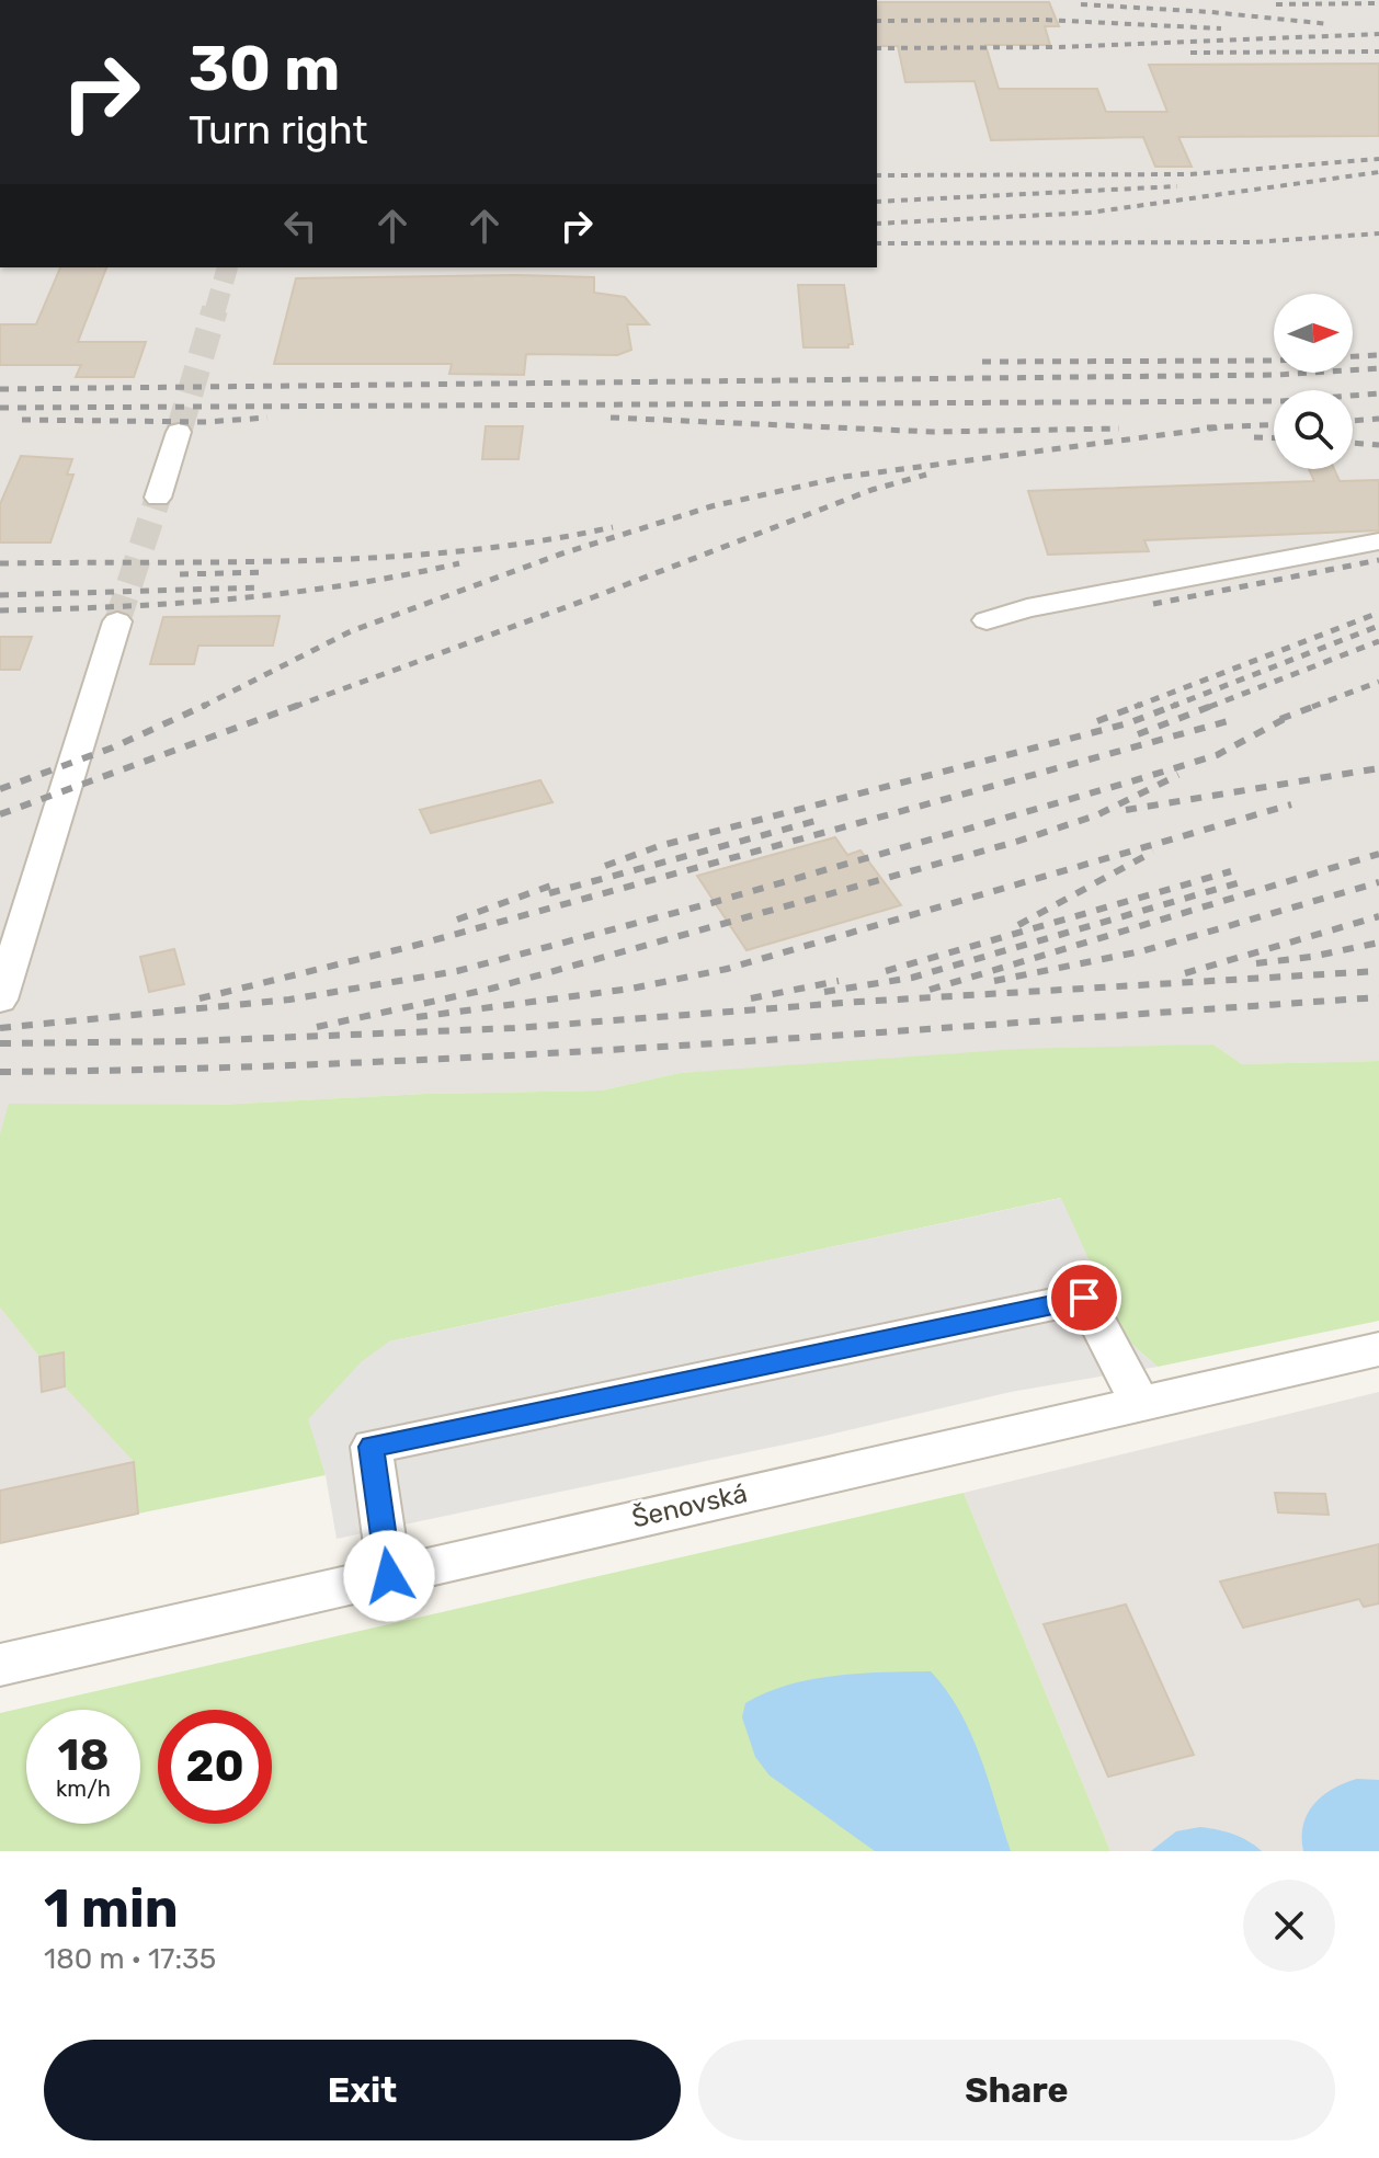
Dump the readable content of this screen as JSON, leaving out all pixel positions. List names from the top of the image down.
{
  "streets": {
    "street": ["Šenovská"]
  },
  "north": "right",
  "page": {
    "turn": ["30 m", "Turn right"],
    "speed": "18 km/h",
    "limit": "20",
    "heading": ["1 min", "180 m · 17:35"],
    "buttons": ["Exit", "Share"]
  }
}
